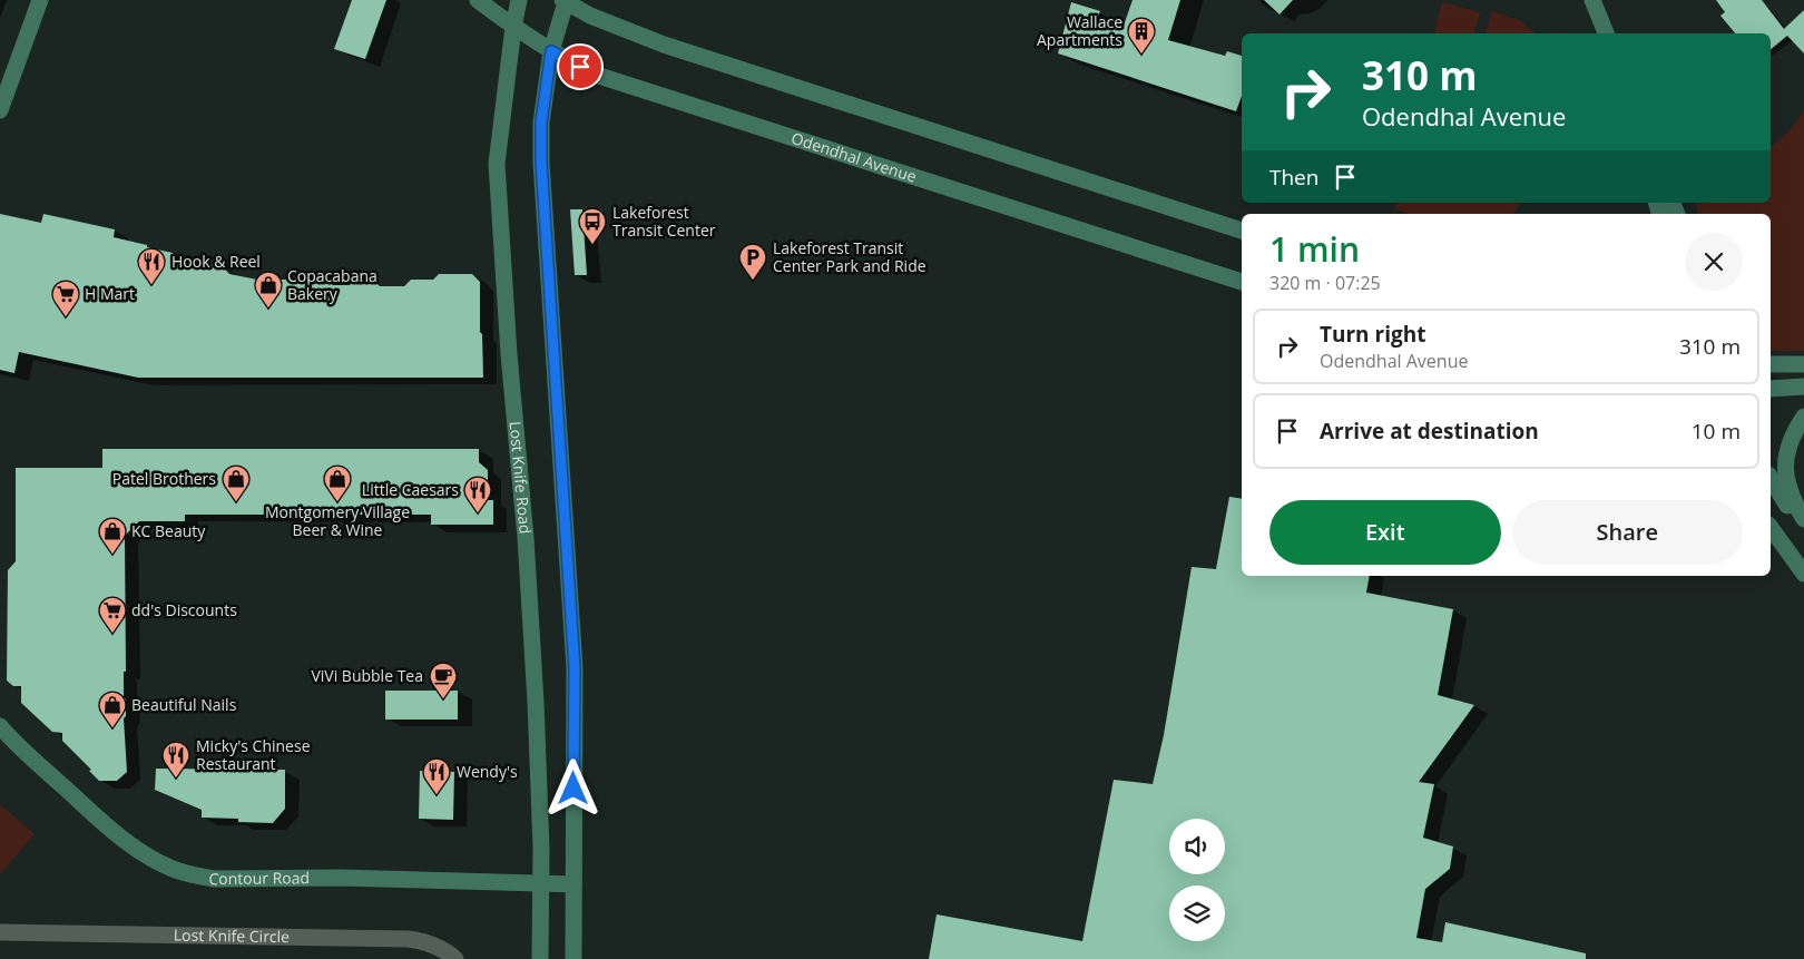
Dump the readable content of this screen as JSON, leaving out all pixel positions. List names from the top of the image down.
{
  "streets": {
    "street": [
      "Odendhal Avenue",
      "Lost Knife Road",
      "Contour Road",
      "Lost Knife Circle"
    ]
  },
  "crossings": [
    ["Odendhal Avenue", "Lost Knife Road"],
    ["Lost Knife Road", "Contour Road"]
  ],
  "places": {
    "building": ["Wallace Apartments"],
    "bus stop": ["Lakeforest Transit Center"],
    "parking": ["Lakeforest Transit Center Park and Ride"],
    "restaurant": [
      "Hook & Reel",
      "Little Caesars",
      "Micky's Chinese Restaurant",
      "Wendy's"
    ],
    "shop": [
      "Copacabana Bakery",
      "Patel Brothers",
      "Montgomery Village Beer & Wine",
      "KC Beauty",
      "Beautiful Nails"
    ],
    "supermarket": ["H Mart", "dd's Discounts"],
    "cafe": ["ViVi Bubble Tea"]
  },
  "page": {
    "turn": ["310 m", "Odendhal Avenue"],
    "then": "Then",
    "heading": ["1 min", "320 m · 07:25"],
    "list": [
      {
        "name": "Turn right",
        "note": "Odendhal Avenue",
        "value": "310 m"
      },
      {
        "name": "Arrive at destination",
        "value": "10 m"
      }
    ],
    "buttons": ["Exit", "Share"]
  }
}
